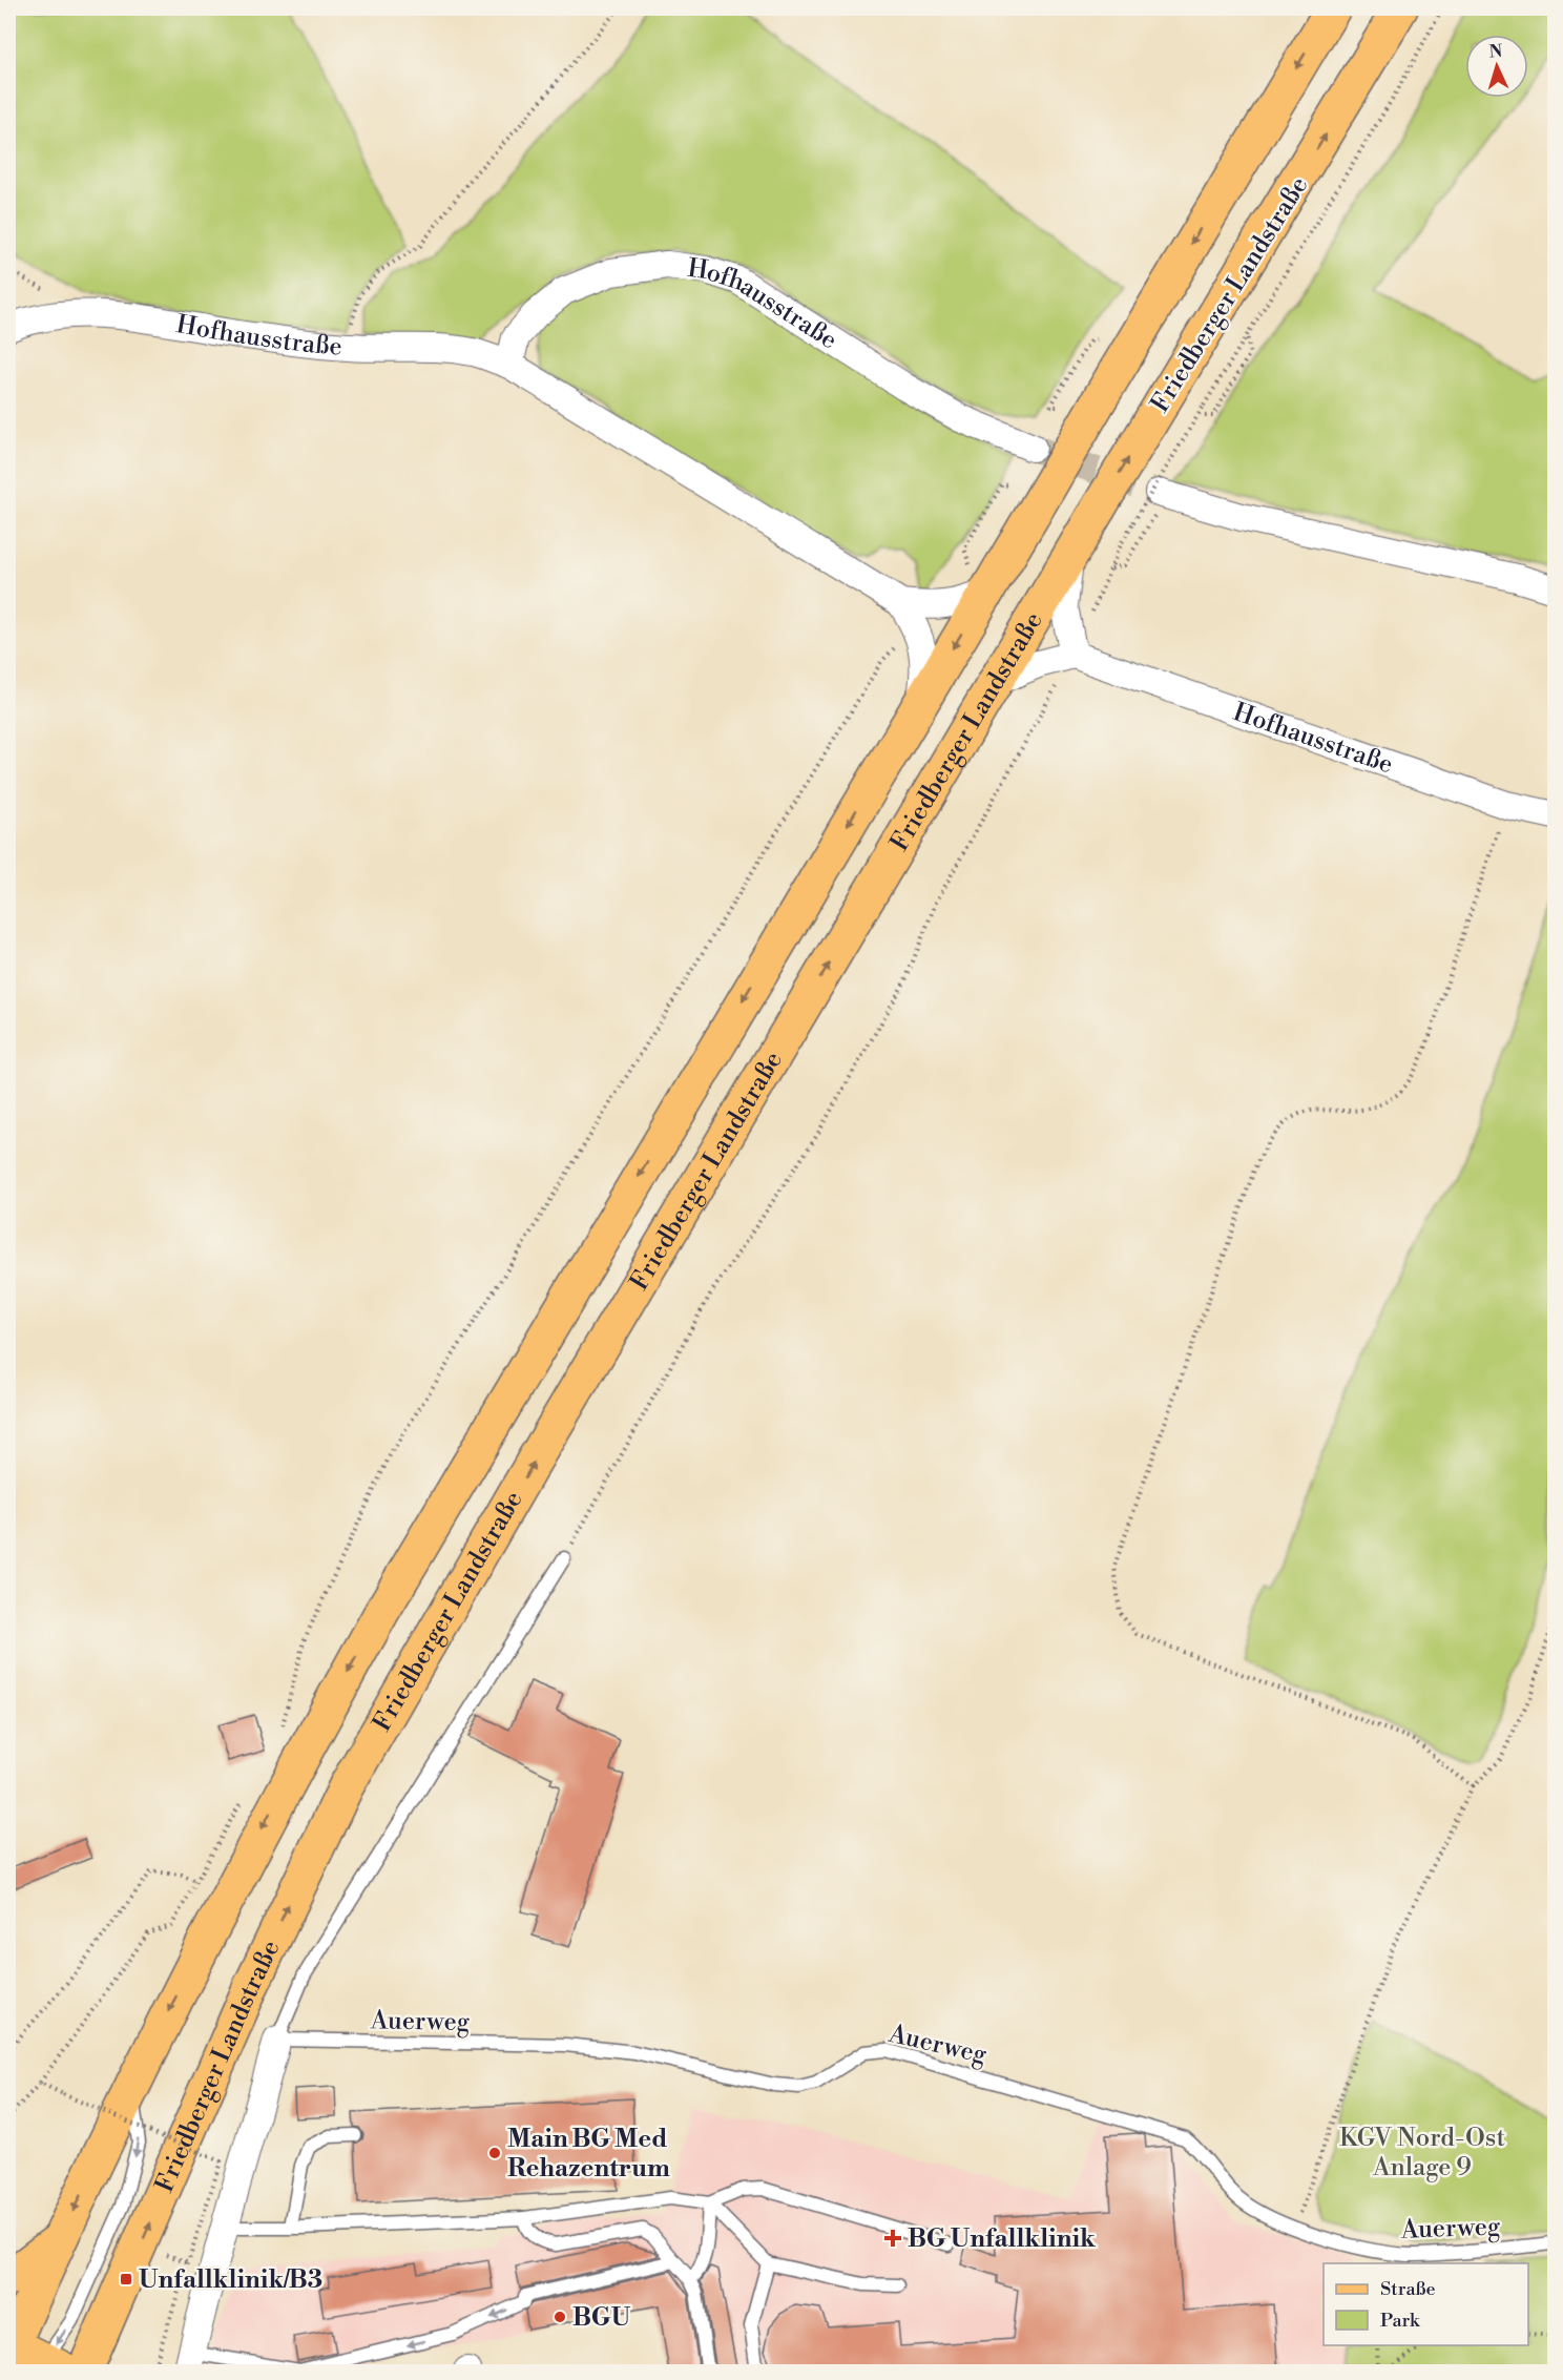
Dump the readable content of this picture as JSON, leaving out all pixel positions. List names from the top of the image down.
{
  "streets": {
    "main road": ["Friedberger Landstraße"],
    "street": ["Hofhausstraße"],
    "lane": ["Auerweg"]
  },
  "crossings": [
    ["Friedberger Landstraße", "Auerweg"]
  ],
  "parks": ["KGV Nord-Ost Anlage 9"],
  "places": {
    "other": ["Main BG Med Rehazentrum", "BGU"],
    "health": ["BG Unfallklinik"],
    "transit": ["Unfallklinik/B3"]
  },
  "legend": ["Straße", "Park"],
  "north": "top"
}
